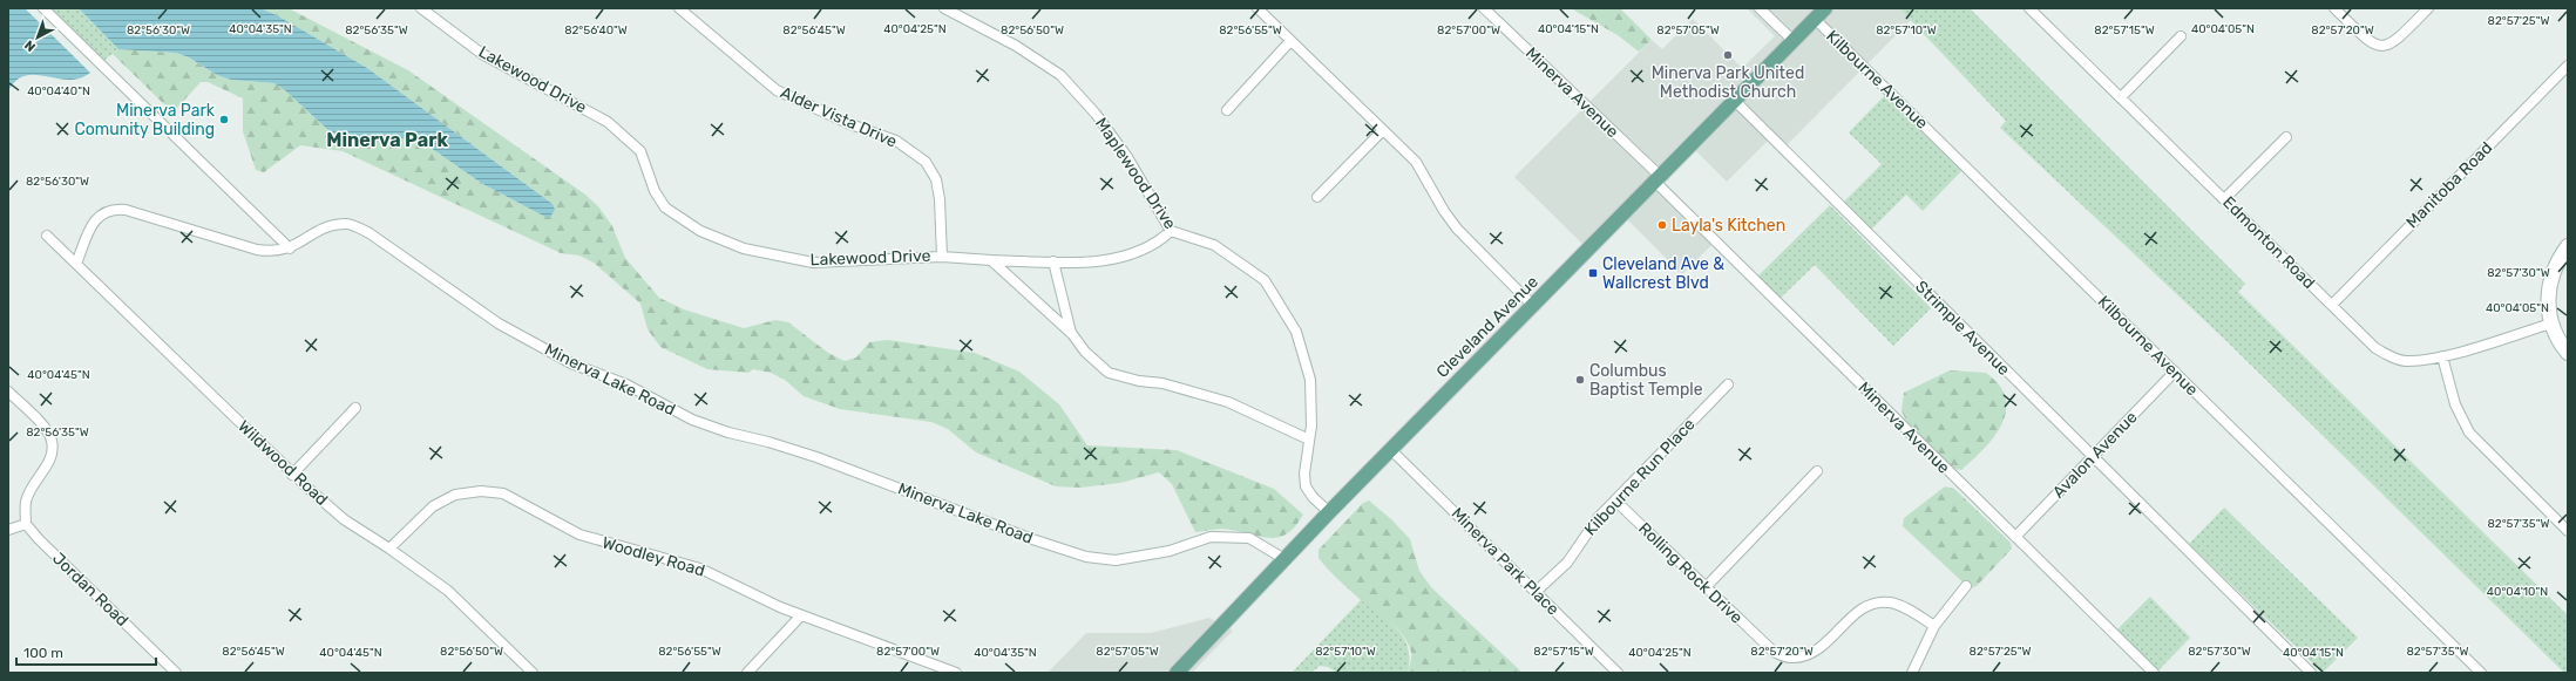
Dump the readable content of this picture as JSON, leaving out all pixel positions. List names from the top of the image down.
{
  "streets": {
    "main road": ["Cleveland Avenue"],
    "street": [
      "Lakewood Drive",
      "Kilbourne Avenue",
      "Minerva Avenue",
      "Alder Vista Drive",
      "Maplewood Drive",
      "Manitoba Road",
      "Edmonton Road",
      "Strimple Avenue",
      "Minerva Lake Road",
      "Avalon Avenue",
      "Wildwood Road",
      "Kilbourne Run Place",
      "Woodley Road",
      "Minerva Park Place",
      "Rolling Rock Drive",
      "Jordan Road"
    ]
  },
  "crossings": [
    ["Lakewood Drive", "Alder Vista Drive"],
    ["Lakewood Drive", "Maplewood Drive"],
    ["Kilbourne Avenue", "Cleveland Avenue"],
    ["Kilbourne Avenue", "Avalon Avenue"],
    ["Minerva Avenue", "Cleveland Avenue"],
    ["Minerva Avenue", "Avalon Avenue"],
    ["Maplewood Drive", "Cleveland Avenue"],
    ["Manitoba Road", "Edmonton Road"],
    ["Cleveland Avenue", "Strimple Avenue"],
    ["Cleveland Avenue", "Minerva Lake Road"],
    ["Cleveland Avenue", "Minerva Park Place"],
    ["Strimple Avenue", "Avalon Avenue"],
    ["Wildwood Road", "Woodley Road"],
    ["Kilbourne Run Place", "Minerva Park Place"],
    ["Kilbourne Run Place", "Rolling Rock Drive"]
  ],
  "districts": ["Minerva Park"],
  "places": {
    "other": [
      "Minerva Park United Methodist Church",
      "Minerva Park Comunity Building",
      "Layla's Kitchen",
      "Columbus Baptist Temple"
    ],
    "transit": ["Cleveland Ave & Wallcrest Blvd"]
  },
  "scale_bar": "100 m",
  "north": "bottom left",
  "coordinates": [
    "82°57'25\"W",
    "40°04'35\"N",
    "40°04'25\"N",
    "40°04'15\"N",
    "40°04'05\"N",
    "82°56'40\"W",
    "82°56'30\"W",
    "82°56'35\"W",
    "82°56'45\"W",
    "82°56'50\"W",
    "82°56'55\"W",
    "82°57'00\"W",
    "82°57'05\"W",
    "82°57'10\"W",
    "82°57'15\"W",
    "82°57'20\"W",
    "40°04'40\"N",
    "82°57'30\"W",
    "40°04'45\"N",
    "82°57'35\"W",
    "40°04'10\"N"
  ]
}
